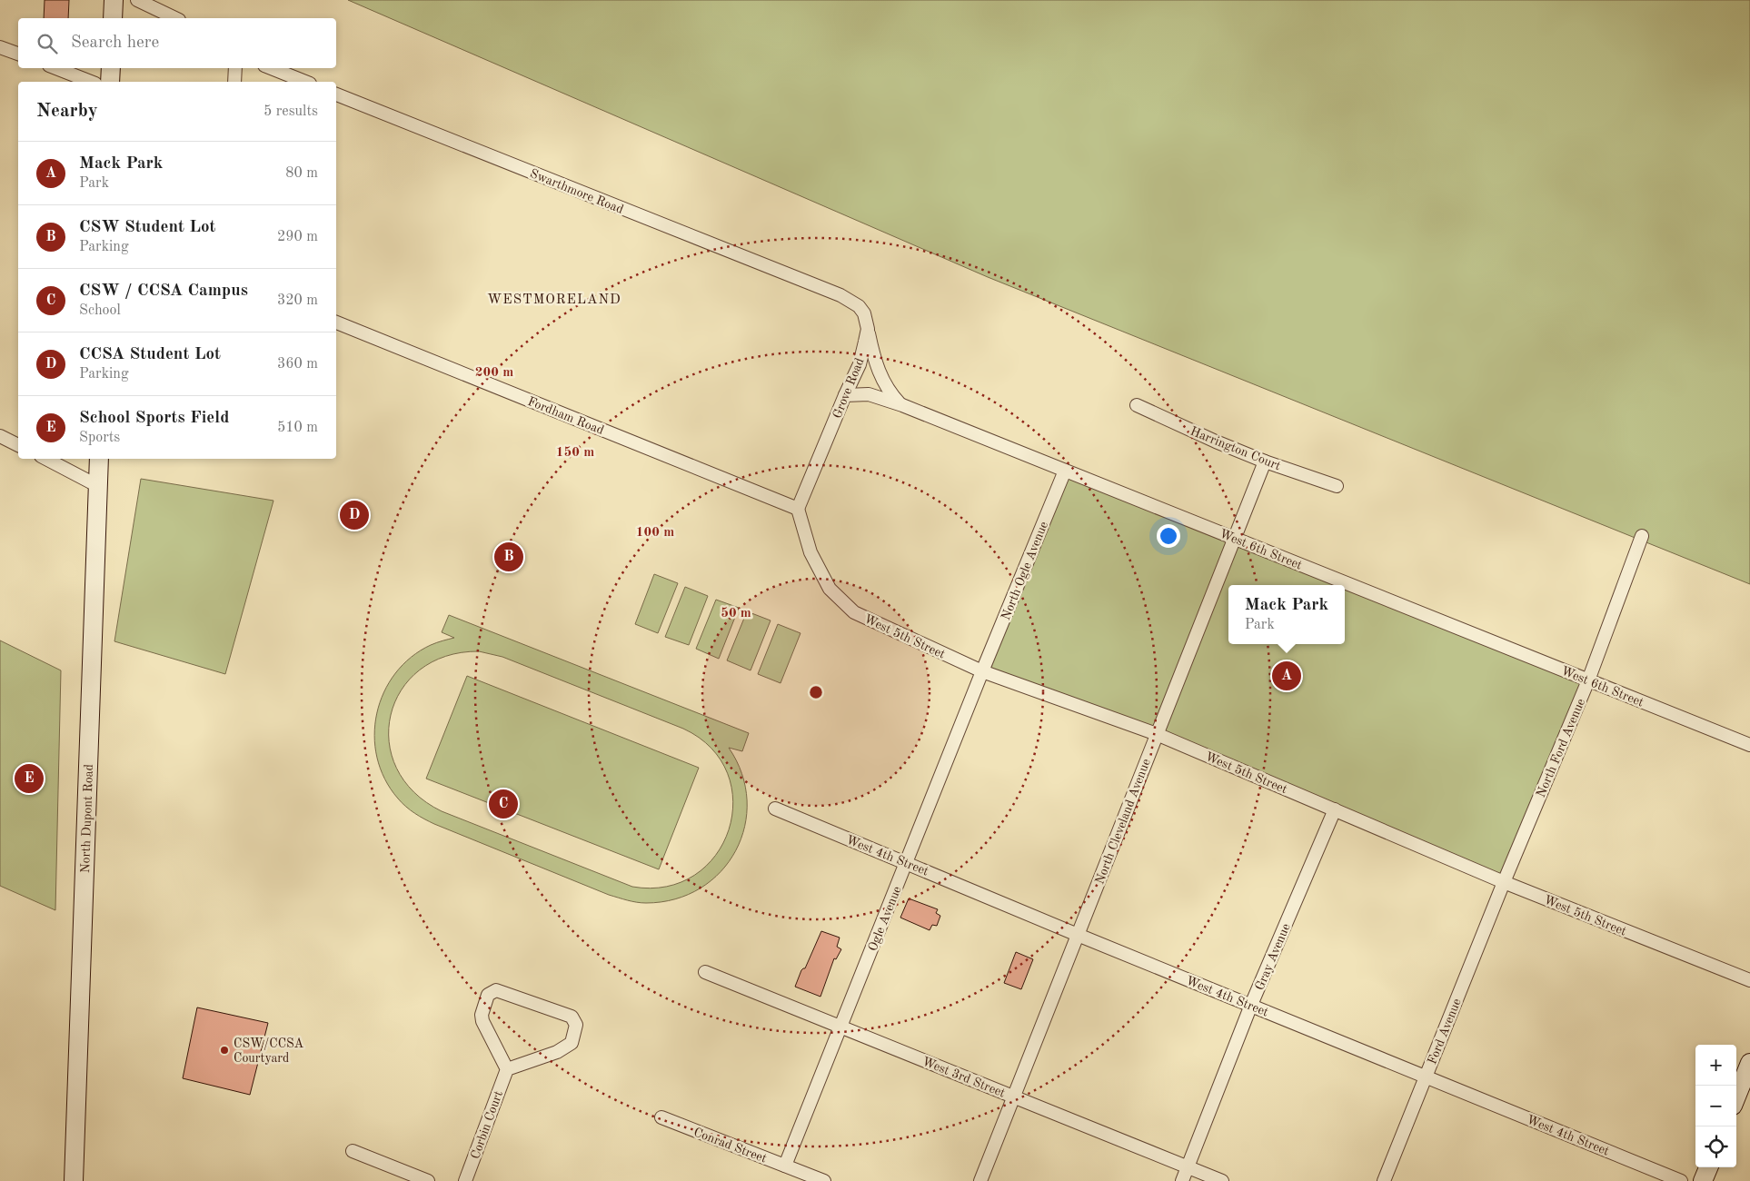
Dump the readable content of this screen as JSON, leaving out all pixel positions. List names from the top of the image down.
{
  "streets": {
    "main road": ["North Dupont Road"],
    "street": [
      "Swarthmore Road",
      "Grove Road",
      "Fordham Road",
      "Harrington Court",
      "West 6th Street",
      "North Ogle Avenue",
      "West 5th Street",
      "North Ford Avenue",
      "North Cleveland Avenue",
      "West 4th Street",
      "Ogle Avenue",
      "Gray Avenue",
      "Ford Avenue",
      "West 3rd Street",
      "Corbin Court",
      "Conrad Street"
    ]
  },
  "crossings": [
    ["Swarthmore Road", "Grove Road"],
    ["Swarthmore Road", "West 6th Street"],
    ["Grove Road", "Fordham Road"],
    ["Grove Road", "West 6th Street"],
    ["Grove Road", "West 5th Street"],
    ["Fordham Road", "West 5th Street"],
    ["Harrington Court", "North Cleveland Avenue"],
    ["West 6th Street", "North Ogle Avenue"],
    ["West 6th Street", "North Ford Avenue"],
    ["West 6th Street", "North Cleveland Avenue"],
    ["North Ogle Avenue", "West 5th Street"],
    ["North Ogle Avenue", "Ogle Avenue"],
    ["West 5th Street", "North Ford Avenue"],
    ["West 5th Street", "North Cleveland Avenue"],
    ["West 5th Street", "Ogle Avenue"],
    ["West 5th Street", "Gray Avenue"],
    ["West 5th Street", "Ford Avenue"],
    ["North Ford Avenue", "Ford Avenue"],
    ["North Cleveland Avenue", "West 4th Street"],
    ["North Cleveland Avenue", "West 3rd Street"],
    ["West 4th Street", "Ogle Avenue"],
    ["West 4th Street", "Gray Avenue"],
    ["West 4th Street", "Ford Avenue"],
    ["Ogle Avenue", "West 3rd Street"],
    ["Ogle Avenue", "Conrad Street"],
    ["Gray Avenue", "West 3rd Street"]
  ],
  "districts": ["WESTMORELAND"],
  "places": ["CSW/CCSA Courtyard"],
  "page": {
    "search": "Search here",
    "heading": ["Nearby", "5 results"],
    "list": [
      {
        "mark": "A",
        "name": "Mack Park",
        "note": "Park",
        "value": "80 m"
      },
      {
        "mark": "B",
        "name": "CSW Student Lot",
        "note": "Parking",
        "value": "290 m"
      },
      {
        "mark": "C",
        "name": "CSW / CCSA Campus",
        "note": "School",
        "value": "320 m"
      },
      {
        "mark": "D",
        "name": "CCSA Student Lot",
        "note": "Parking",
        "value": "360 m"
      },
      {
        "mark": "E",
        "name": "School Sports Field",
        "note": "Sports",
        "value": "510 m"
      }
    ],
    "pins": [
      "D",
      "B",
      "A",
      "E",
      "C"
    ],
    "popup": ["Mack Park", "Park"],
    "map_buttons": ["+", "−"]
  },
  "rings": [
    "200 m",
    "150 m",
    "100 m",
    "50 m"
  ]
}
